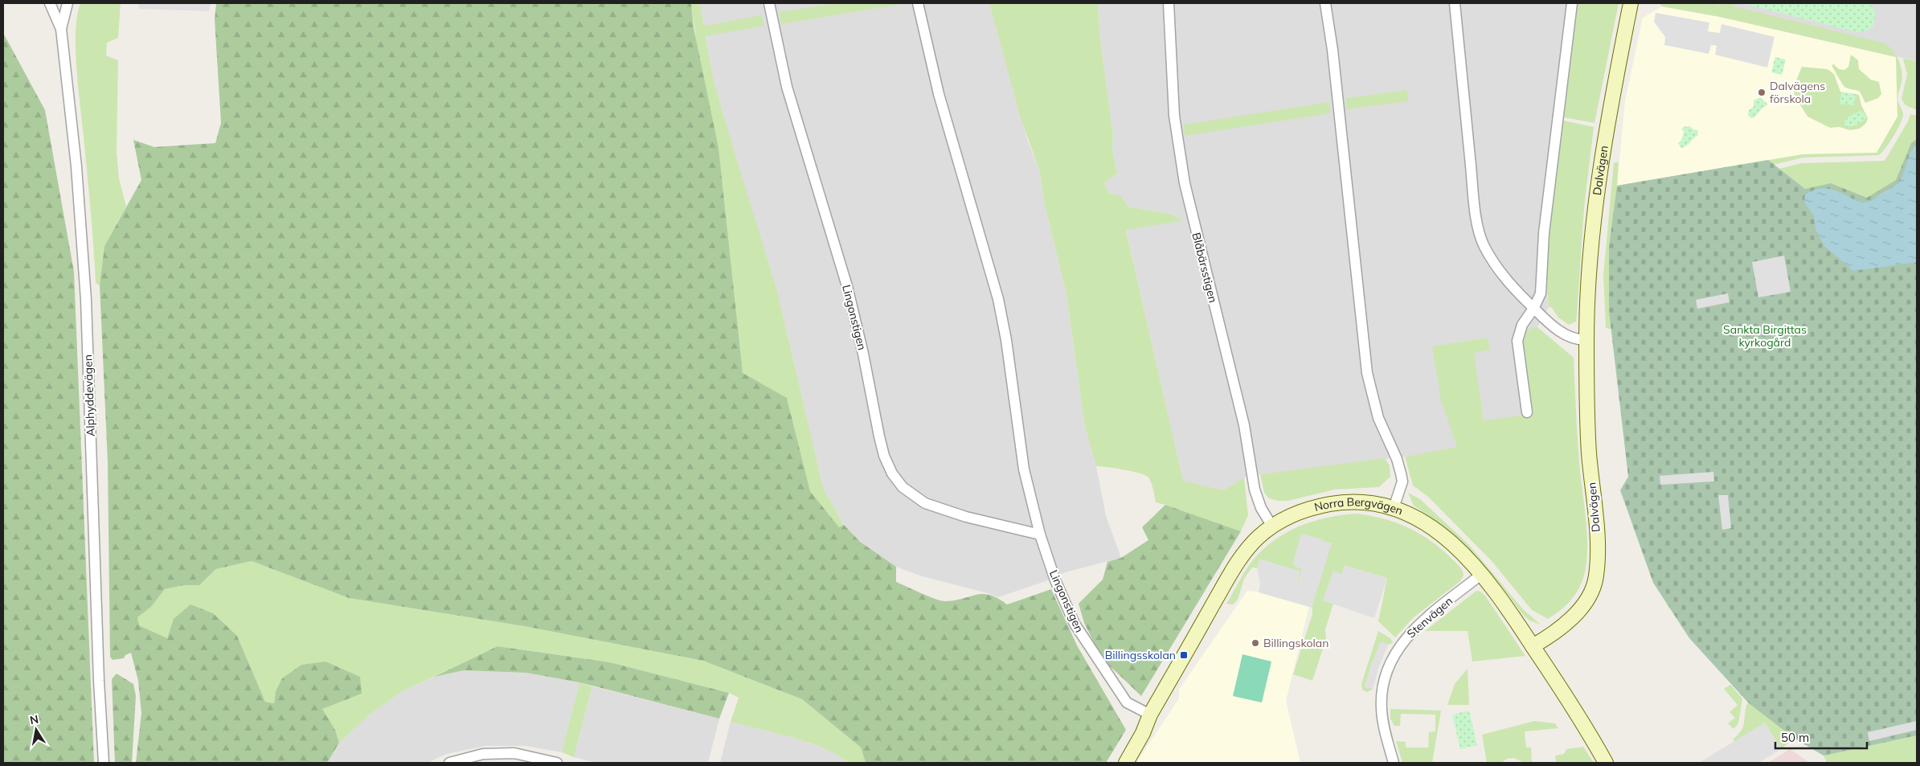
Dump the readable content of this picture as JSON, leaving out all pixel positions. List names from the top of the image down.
{
  "streets": {
    "street": [
      "Dalvägen",
      "Blåbärsstigen",
      "Lingonstigen",
      "Alphyddevägen",
      "Norra Bergvägen",
      "Stenvägen"
    ]
  },
  "crossings": [
    ["Dalvägen", "Norra Bergvägen"],
    ["Blåbärsstigen", "Norra Bergvägen"],
    ["Lingonstigen", "Norra Bergvägen"],
    ["Norra Bergvägen", "Stenvägen"]
  ],
  "parks": ["Sankta Birgittas kyrkogård"],
  "places": {
    "other": ["Dalvägens förskola", "Billingskolan"],
    "transit": ["Billingsskolan"]
  },
  "scale_bar": "50 m",
  "north": "top"
}
